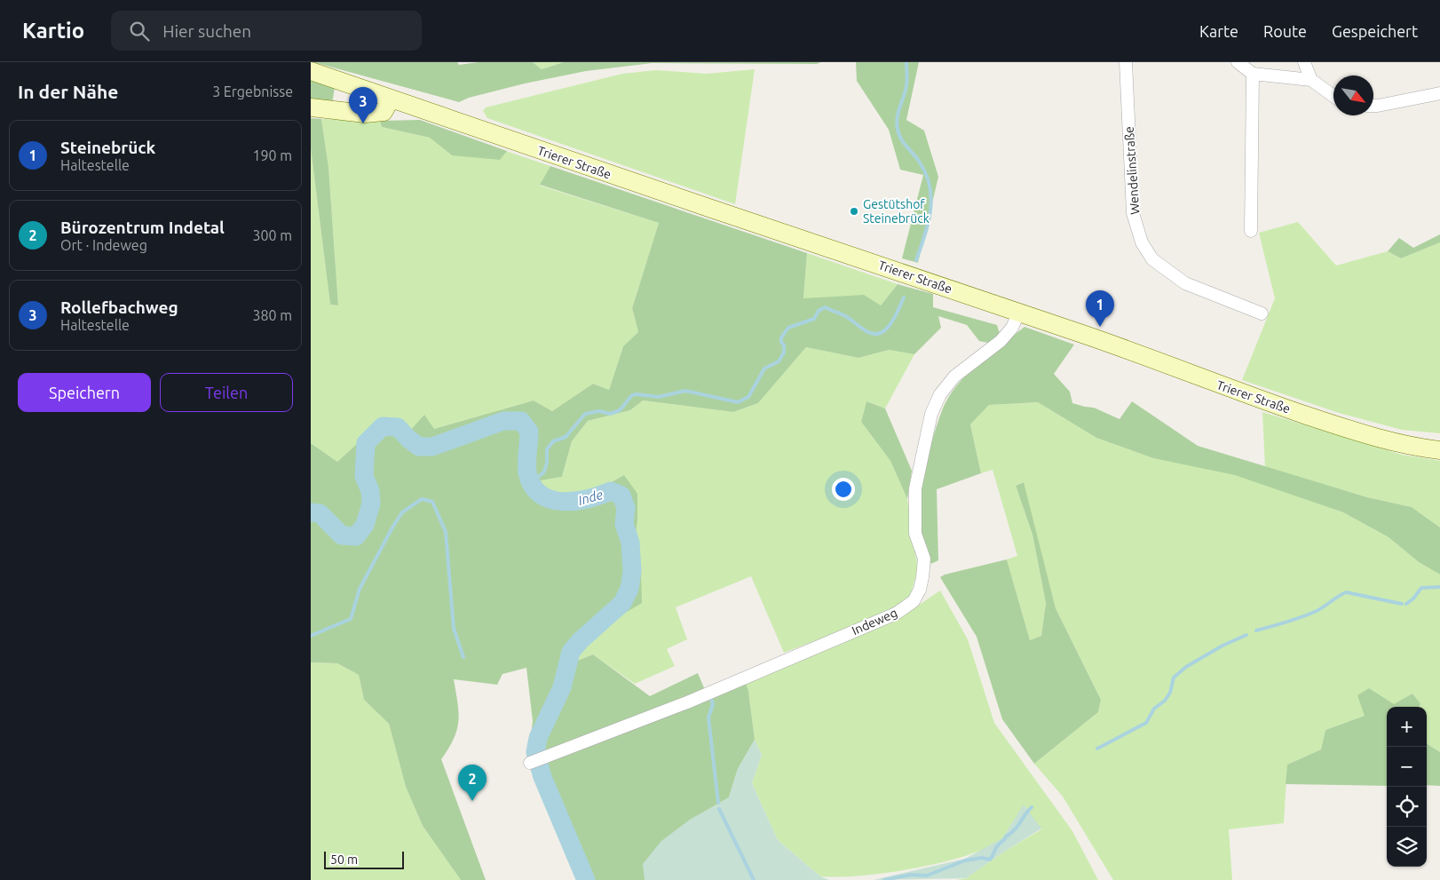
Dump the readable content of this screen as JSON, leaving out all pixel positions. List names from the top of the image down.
{
  "streets": {
    "main road": ["Trierer Straße"],
    "street": ["Wendelinstraße", "Indeweg"]
  },
  "crossings": [
    ["Trierer Straße", "Indeweg"]
  ],
  "water": ["Inde"],
  "places": ["Gestütshof Steinebrück"],
  "scale_bar": "50 m",
  "north": "bottom right",
  "page": {
    "header": "Kartio",
    "search": "Hier suchen",
    "nav": ["Karte", "Route", "Gespeichert"],
    "heading": ["In der Nähe", "3 Ergebnisse"],
    "pins": ["3", "1", "2"],
    "list": [
      {
        "mark": "1",
        "name": "Steinebrück",
        "note": "Haltestelle",
        "value": "190 m"
      },
      {
        "mark": "2",
        "name": "Bürozentrum Indetal",
        "note": "Ort · Indeweg",
        "value": "300 m"
      },
      {
        "mark": "3",
        "name": "Rollefbachweg",
        "note": "Haltestelle",
        "value": "380 m"
      }
    ],
    "buttons": ["Speichern", "Teilen"],
    "map_buttons": ["+", "−"],
    "scale": "50 m"
  }
}
